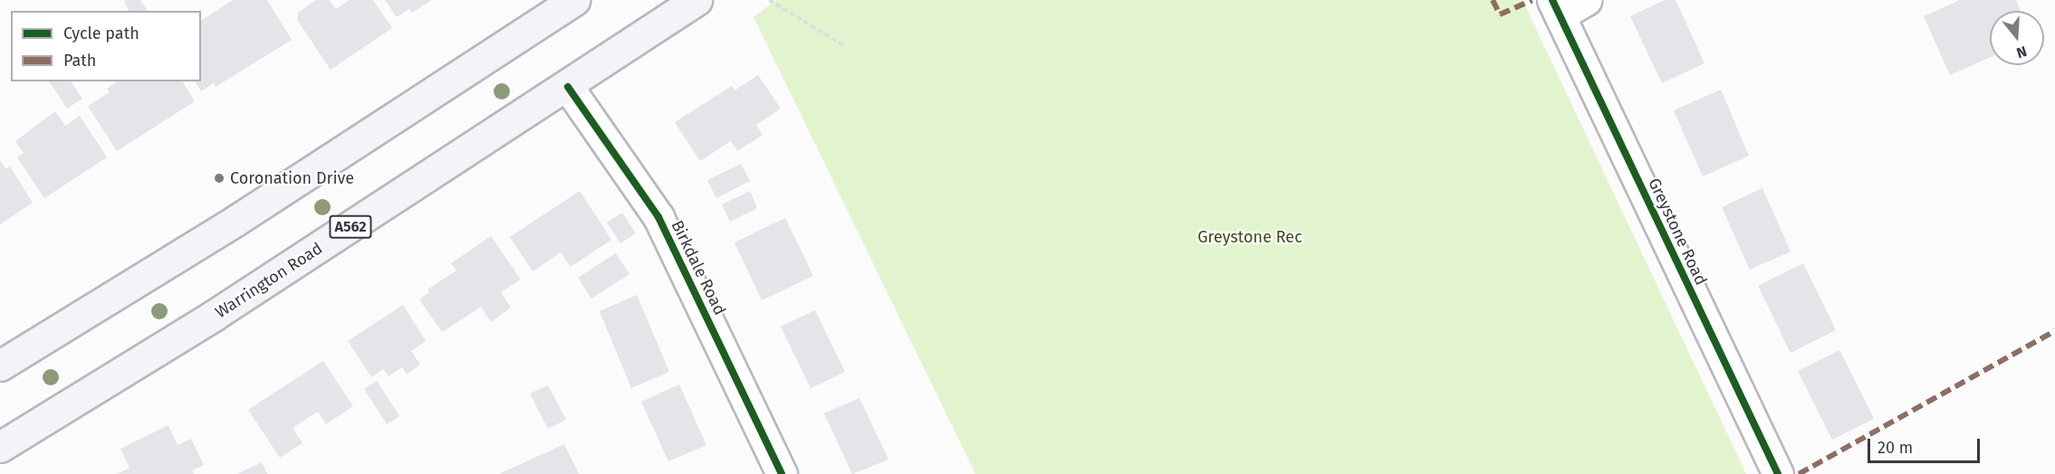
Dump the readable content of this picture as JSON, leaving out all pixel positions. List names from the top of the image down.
{
  "streets": {
    "main road": ["A562", "Warrington Road"],
    "street": ["Greystone Road", "Birkdale Road"]
  },
  "crossings": [
    ["Birkdale Road", "Warrington Road"]
  ],
  "parks": ["Greystone Rec"],
  "places": ["Coronation Drive"],
  "legend": ["Cycle path", "Path"],
  "scale_bar": "20 m",
  "north": "bottom"
}
